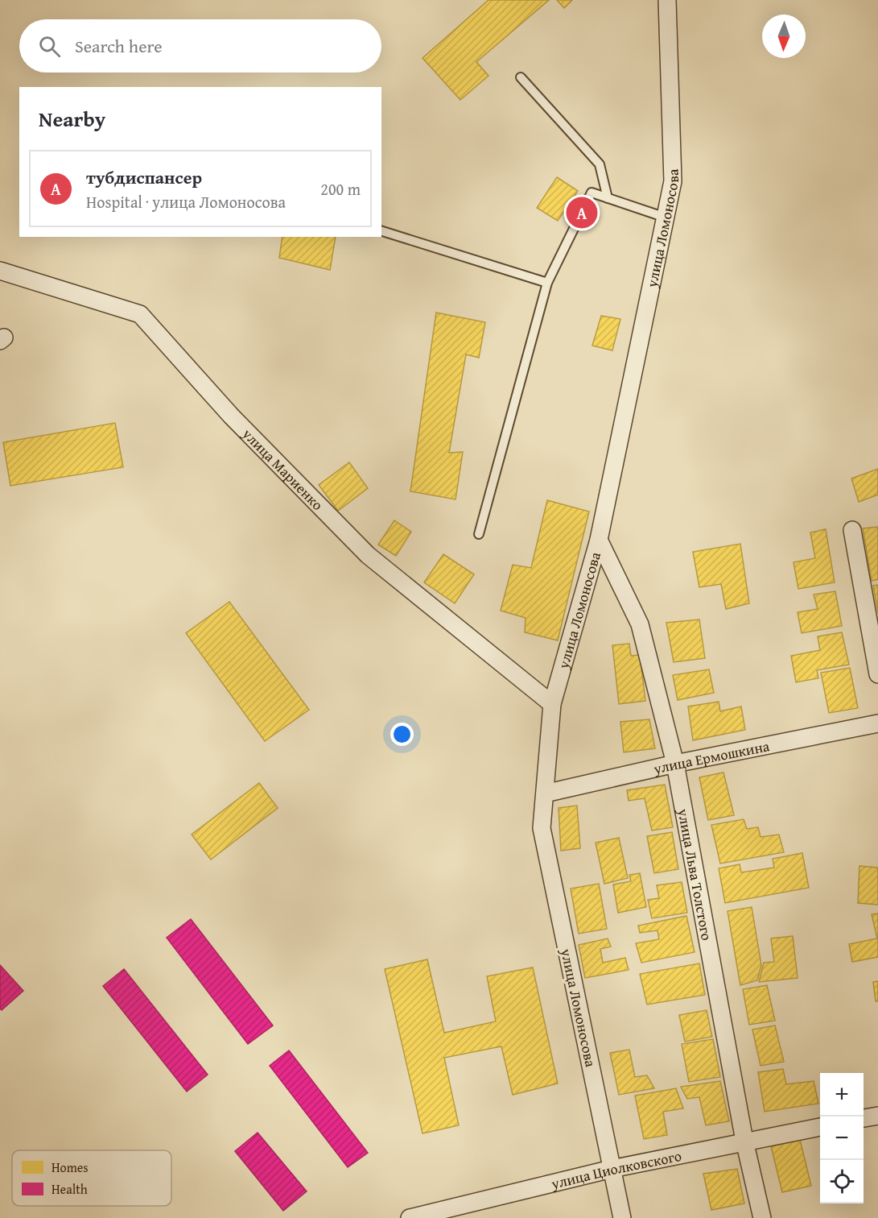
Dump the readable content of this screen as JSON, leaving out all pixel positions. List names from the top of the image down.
{
  "streets": {
    "street": [
      "улица Ломоносова",
      "улица Мариенко",
      "улица Ермошкина",
      "улица Льва Толстого",
      "улица Циолковского"
    ]
  },
  "crossings": [
    ["улица Ломоносова", "улица Мариенко"],
    ["улица Ломоносова", "улица Ермошкина"],
    ["улица Ломоносова", "улица Льва Толстого"],
    ["улица Ломоносова", "улица Циолковского"],
    ["улица Ермошкина", "улица Льва Толстого"],
    ["улица Льва Толстого", "улица Циолковского"]
  ],
  "legend": ["Homes", "Health"],
  "north": "bottom",
  "page": {
    "search": "Search here",
    "heading": "Nearby",
    "list": [
      {
        "mark": "A",
        "name": "тубдиспансер",
        "note": "Hospital · улица Ломоносова",
        "value": "200 m"
      }
    ],
    "pins": "A",
    "map_buttons": ["+", "−"]
  }
}
